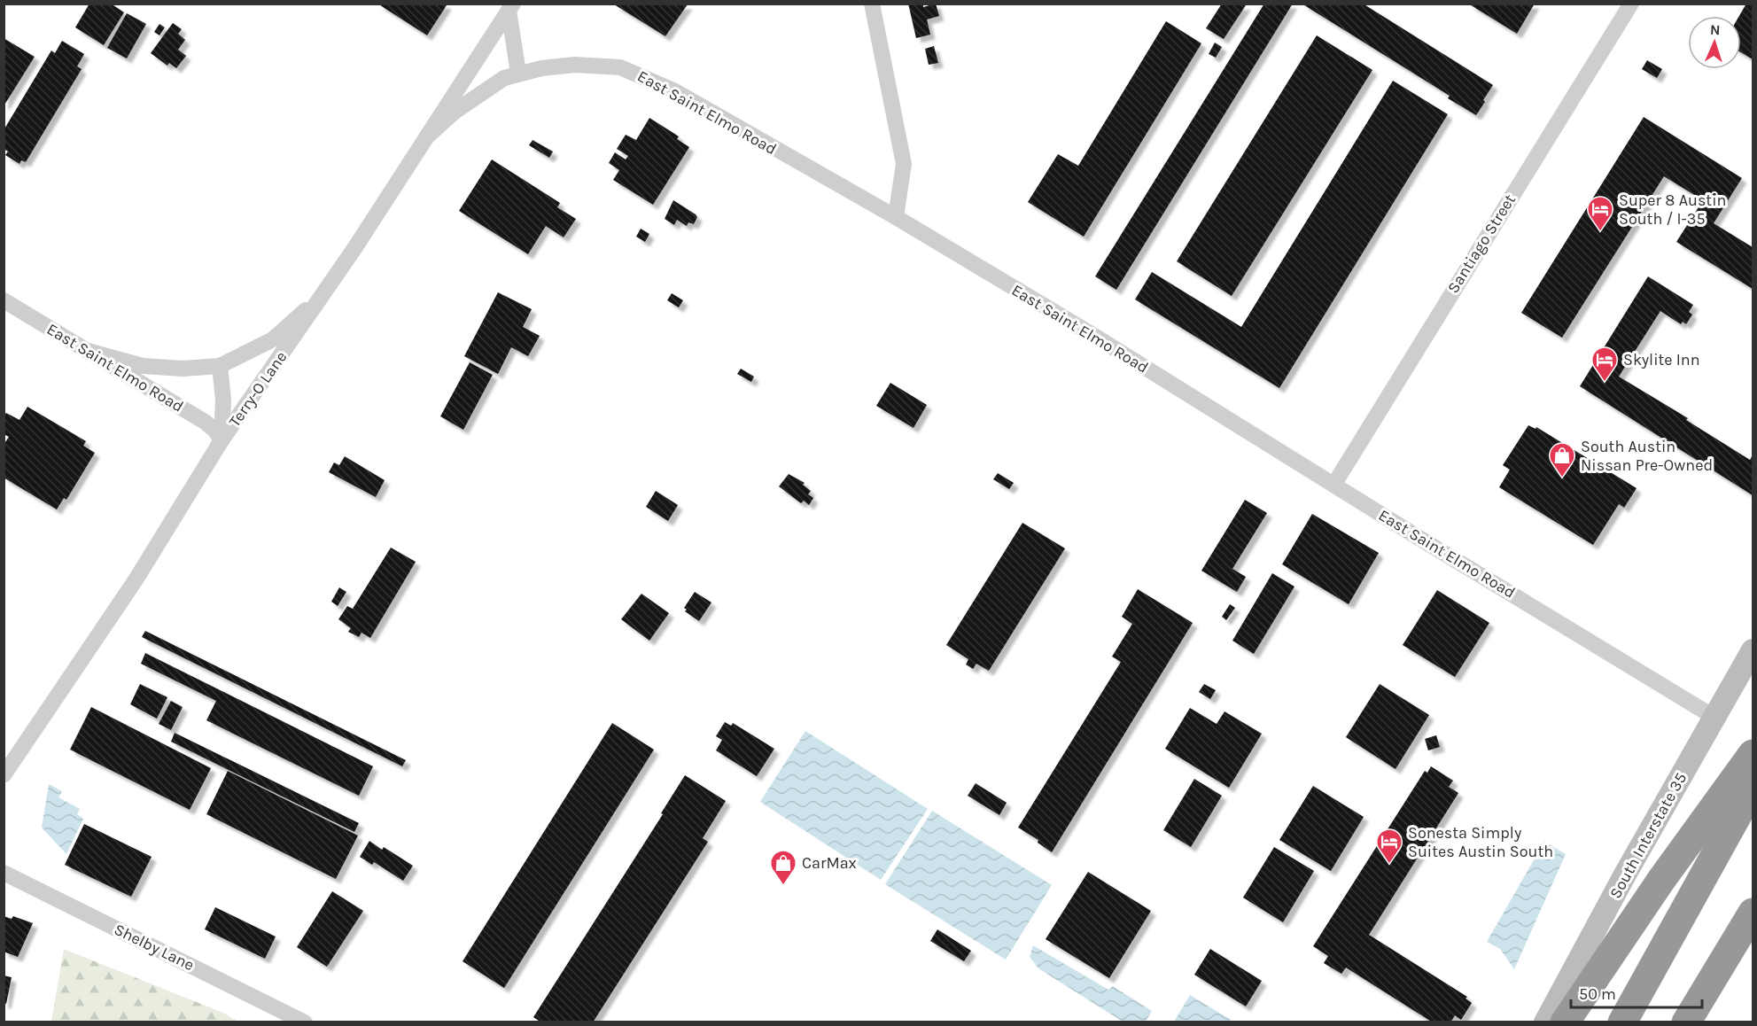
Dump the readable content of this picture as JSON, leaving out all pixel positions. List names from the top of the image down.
{
  "streets": {
    "main road": ["South Interstate 35"],
    "street": [
      "East Saint Elmo Road",
      "Santiago Street",
      "Terry-O Lane",
      "Shelby Lane"
    ]
  },
  "crossings": [
    ["East Saint Elmo Road", "Santiago Street"],
    ["East Saint Elmo Road", "Terry-O Lane"],
    ["East Saint Elmo Road", "South Interstate 35"]
  ],
  "places": {
    "hotel": ["Super 8 Austin South / I-35", "Skylite Inn", "Sonesta Simply Suites Austin South"],
    "shop": ["South Austin Nissan Pre-Owned", "CarMax"]
  },
  "scale_bar": "50 m",
  "north": "top"
}
